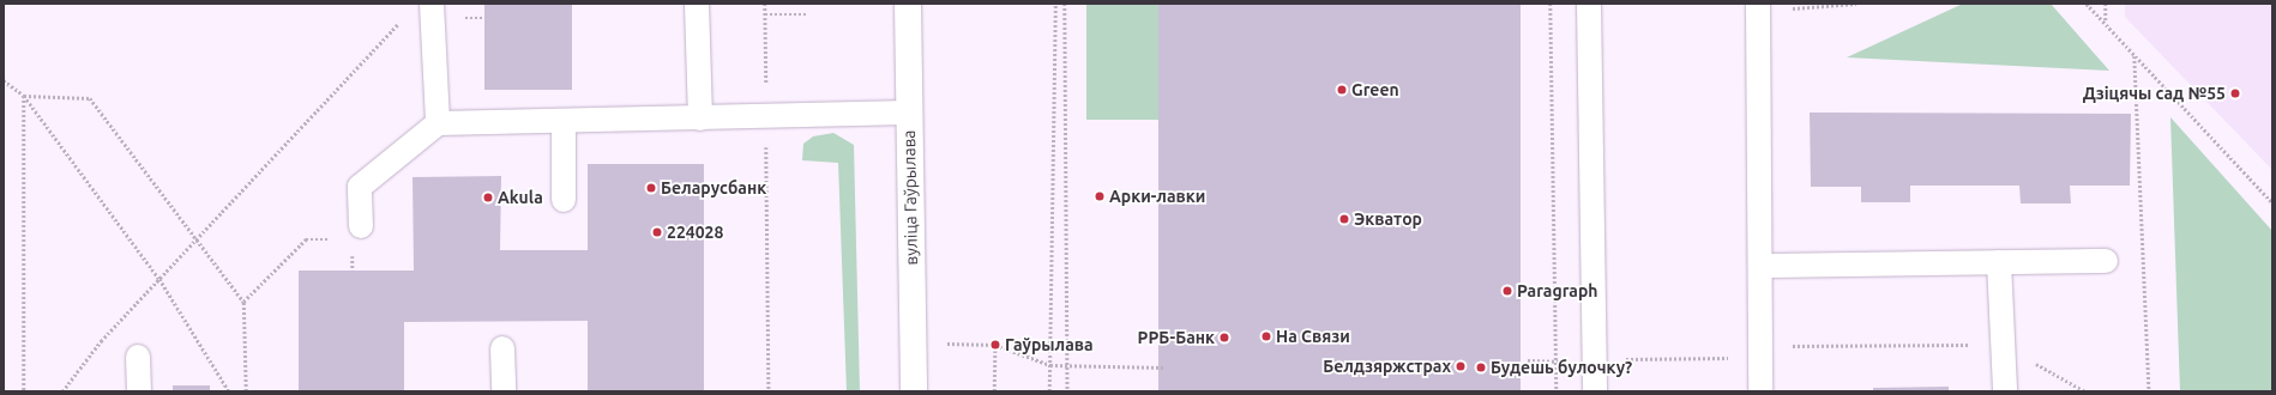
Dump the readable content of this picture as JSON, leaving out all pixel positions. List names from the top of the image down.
{
  "streets": {
    "main road": ["вуліца Гаўрылава"]
  },
  "places": [
    "Green",
    "Дзіцячы сад №55",
    "Беларусбанк",
    "Арки-лавки",
    "Akula",
    "Экватор",
    "224028",
    "Paragraph",
    "На Связи",
    "РРБ-Банк",
    "Гаўрылава",
    "Белдзяржстрах",
    "Будешь булочку?"
  ]
}
